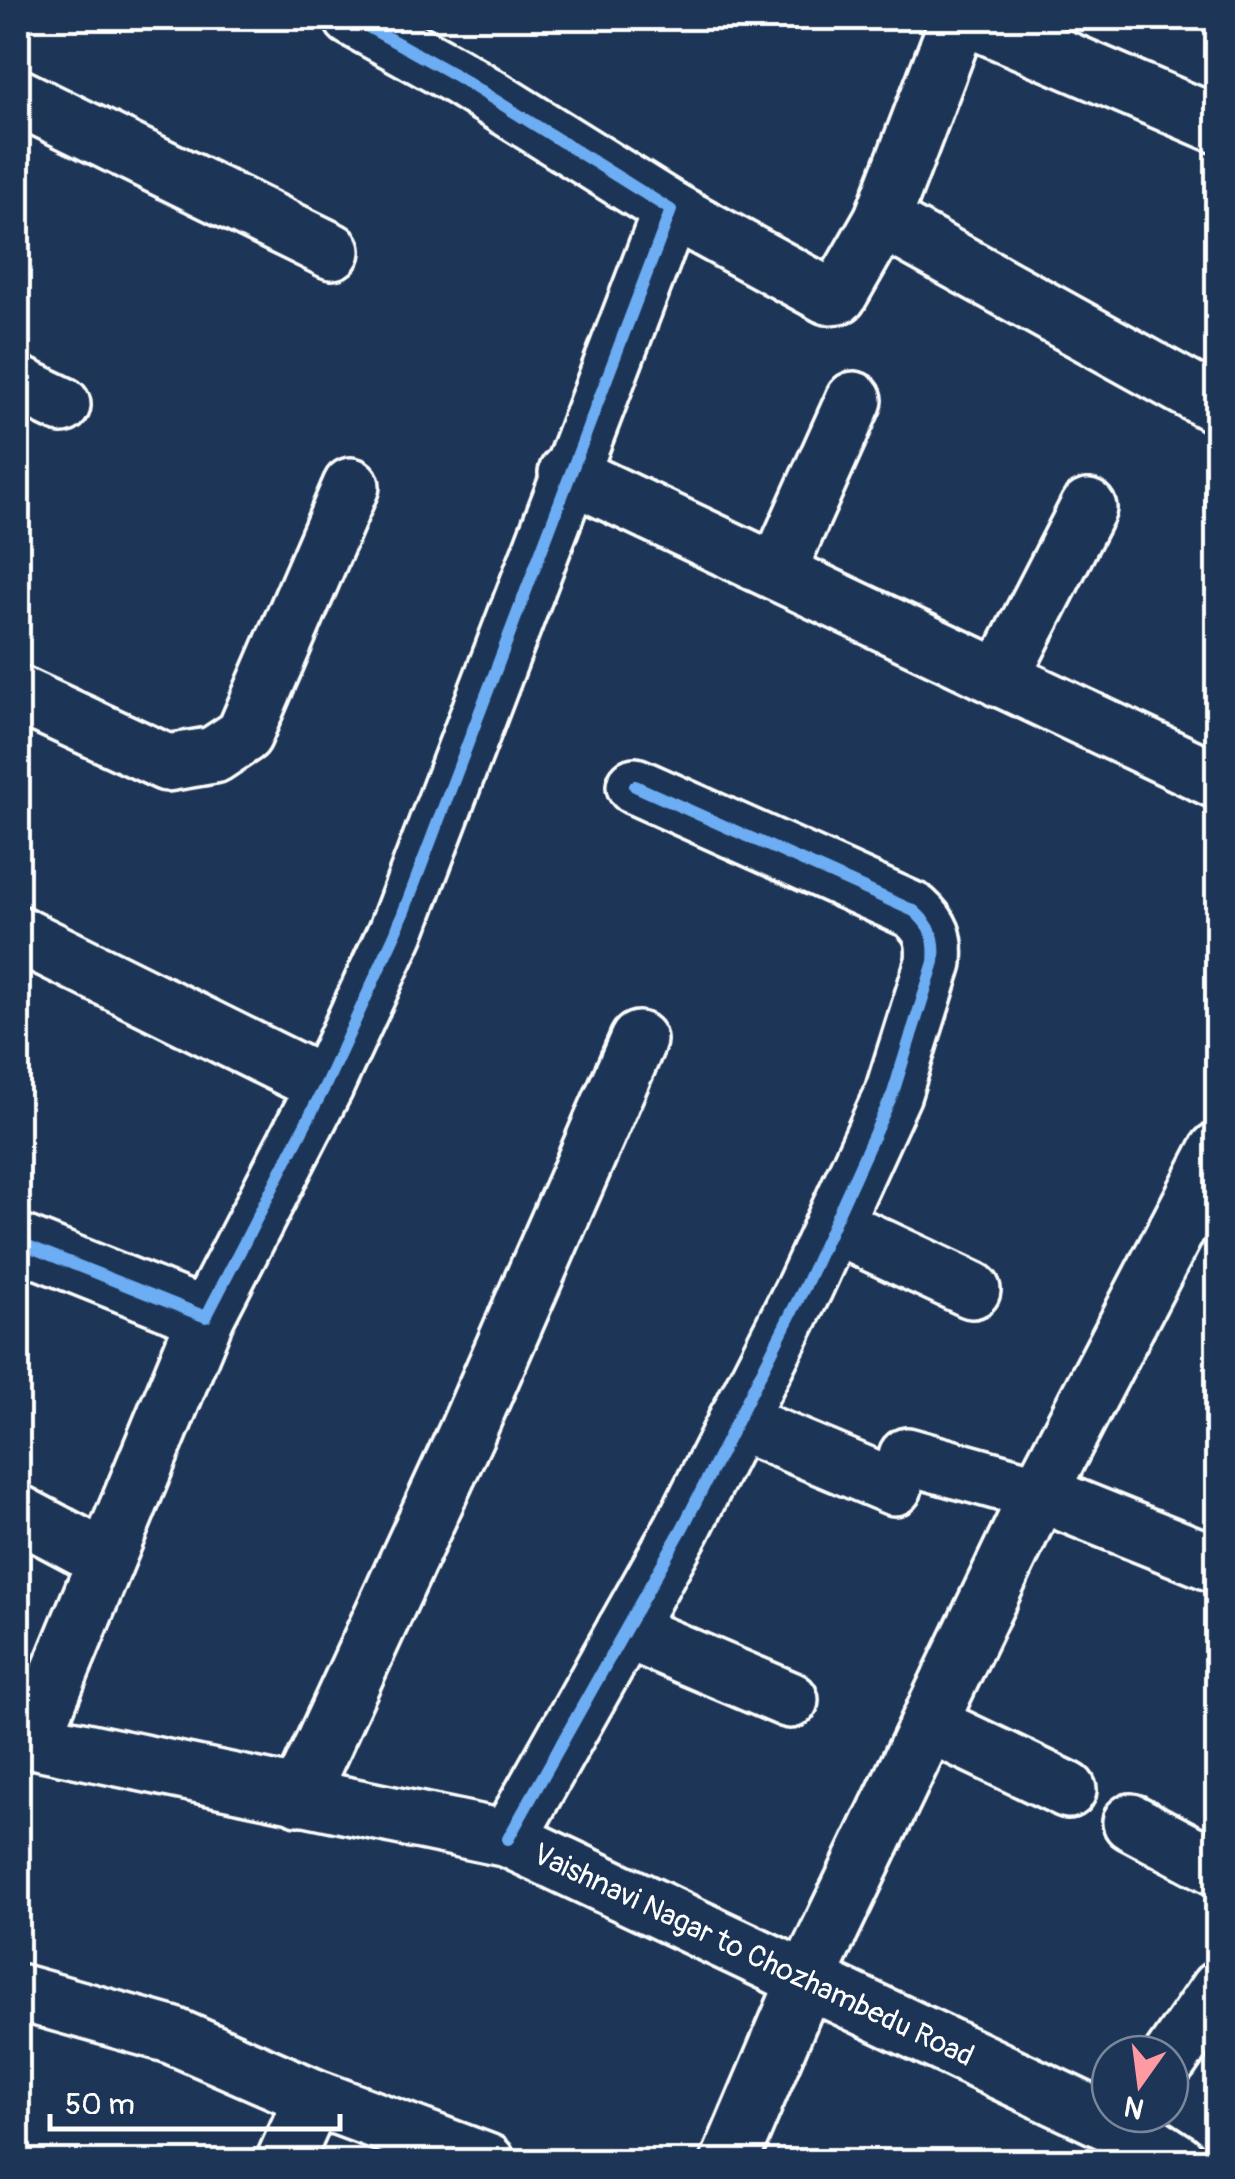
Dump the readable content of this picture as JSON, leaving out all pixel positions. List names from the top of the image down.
{
  "streets": {
    "street": ["Vaishnavi Nagar to Chozhambedu Road"]
  },
  "scale_bar": "50 m",
  "north": "bottom"
}
